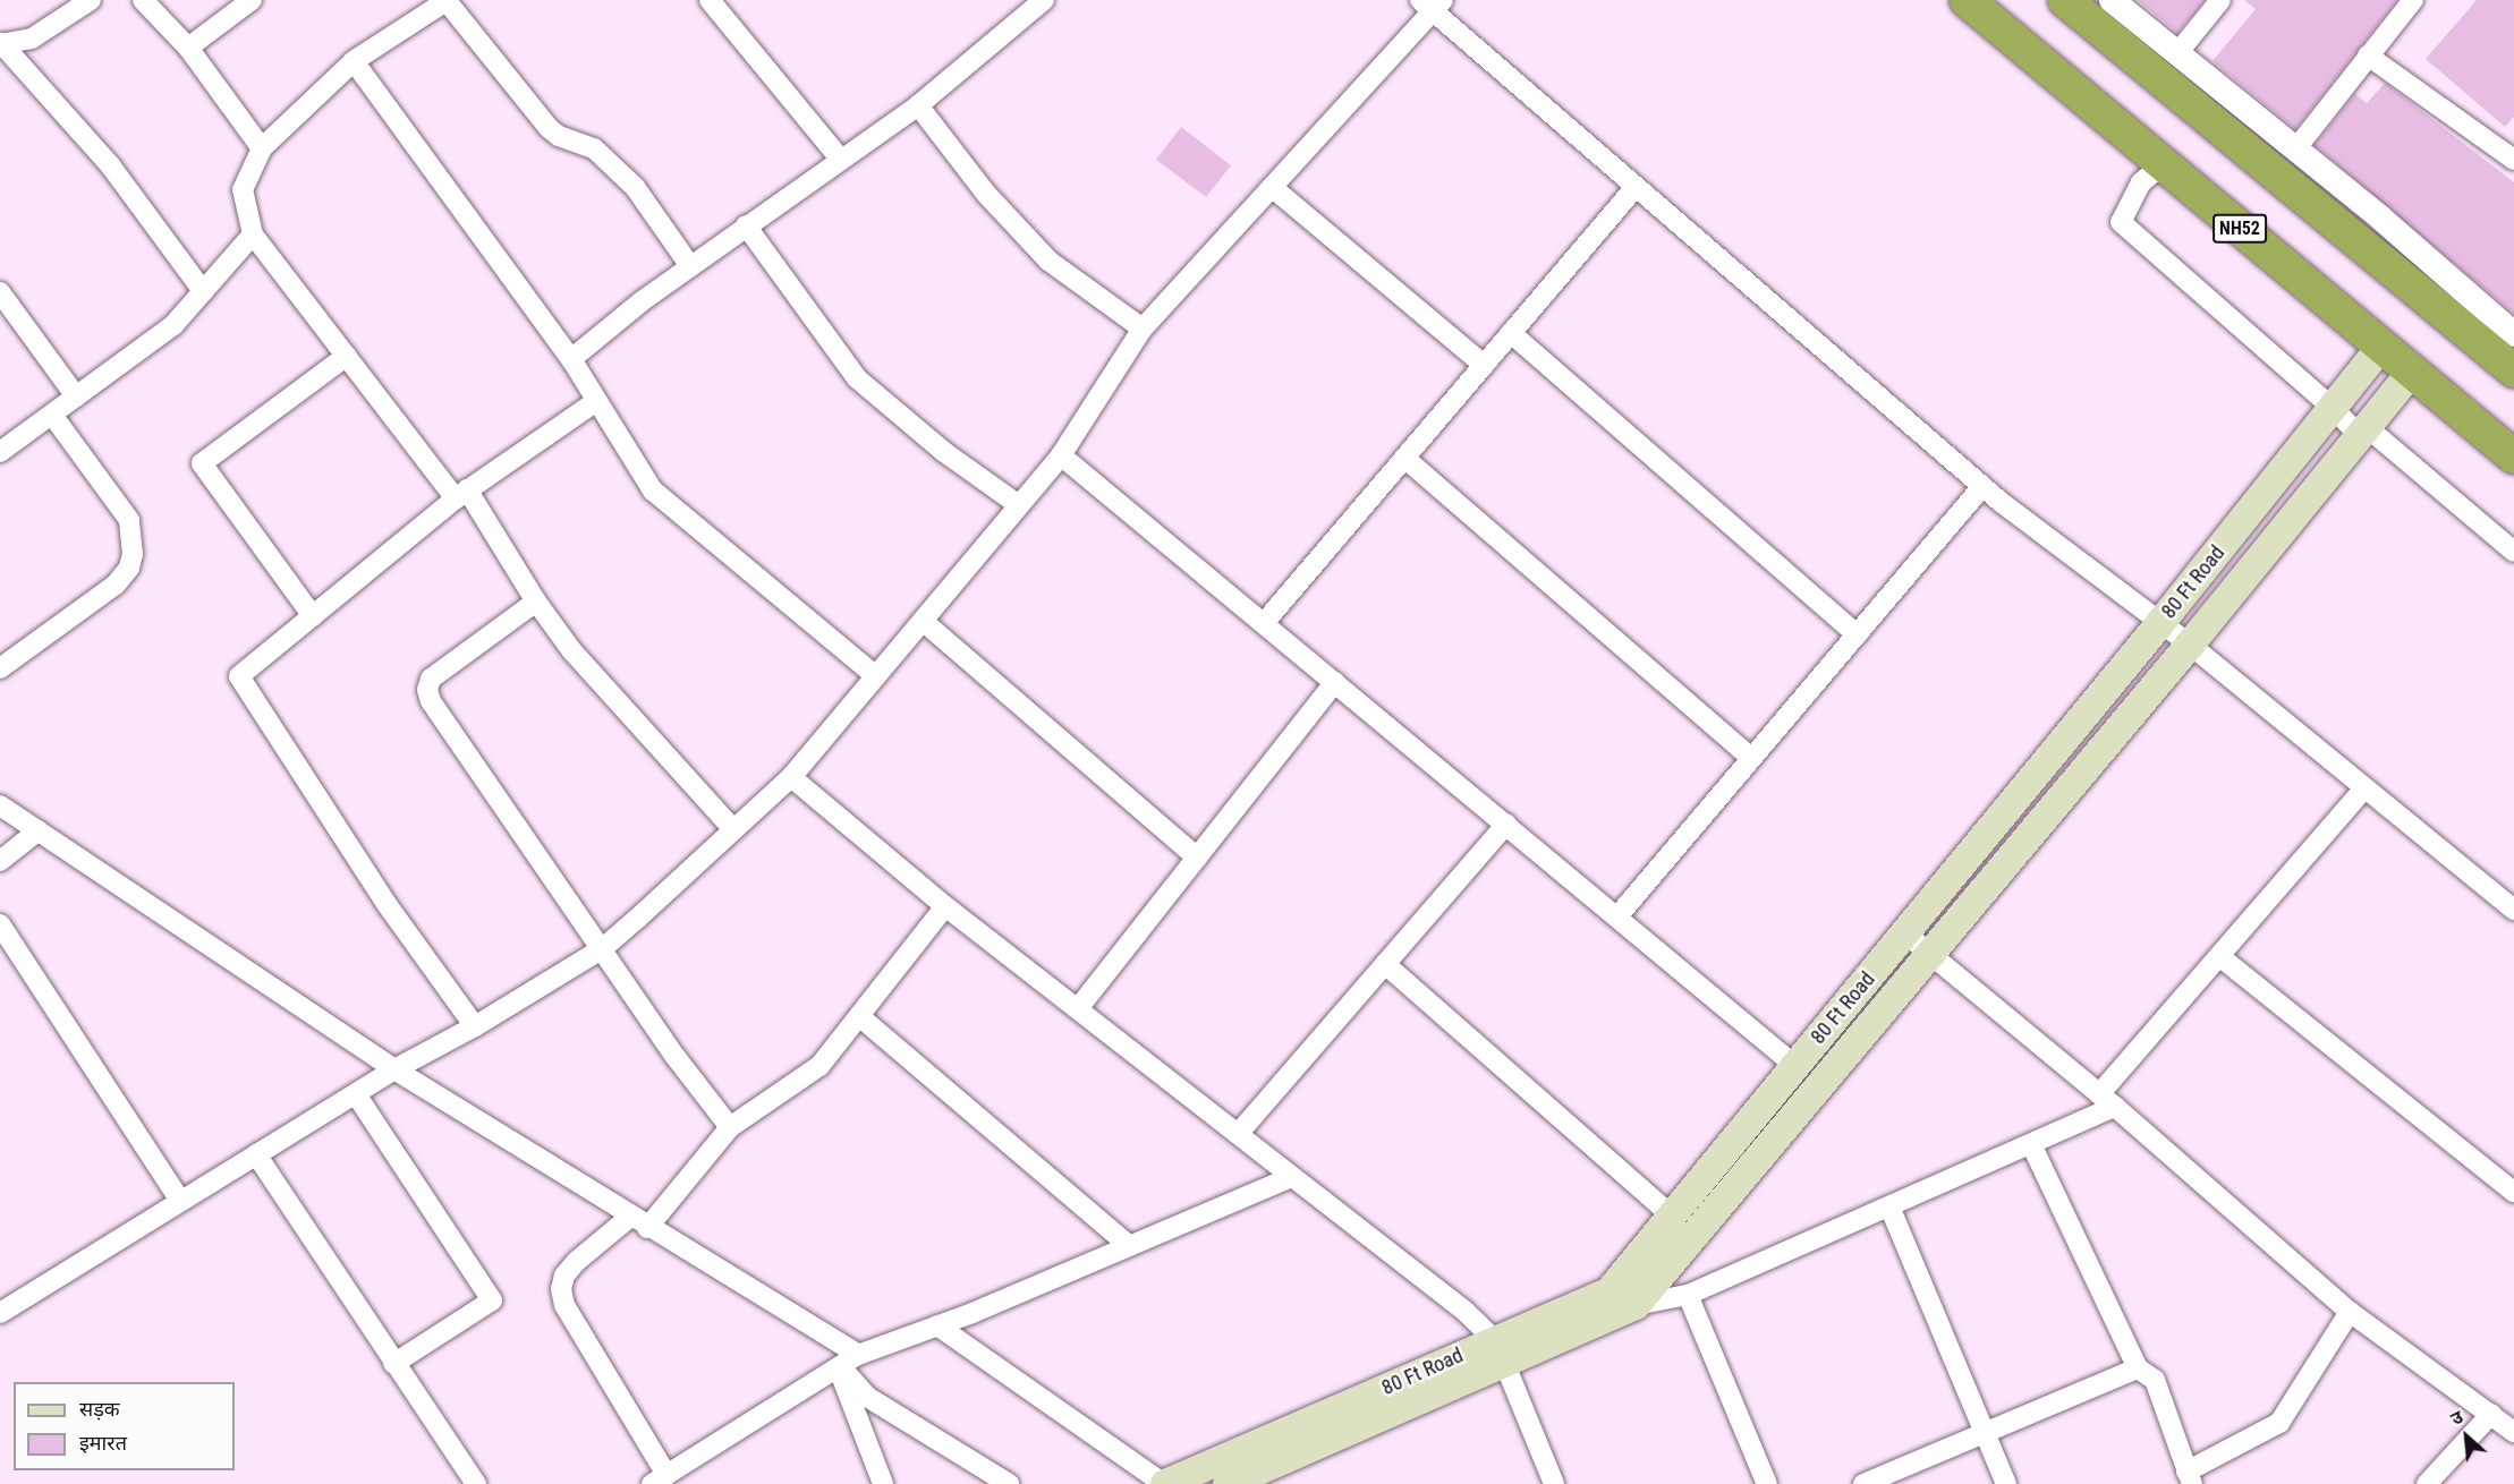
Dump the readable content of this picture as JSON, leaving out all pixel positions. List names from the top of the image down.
{
  "streets": {
    "highway": ["NH52"],
    "main road": ["80 Ft Road"]
  },
  "crossings": [
    ["NH52", "80 Ft Road"]
  ],
  "legend": ["सड़क", "इमारत"],
  "north": "top left"
}
